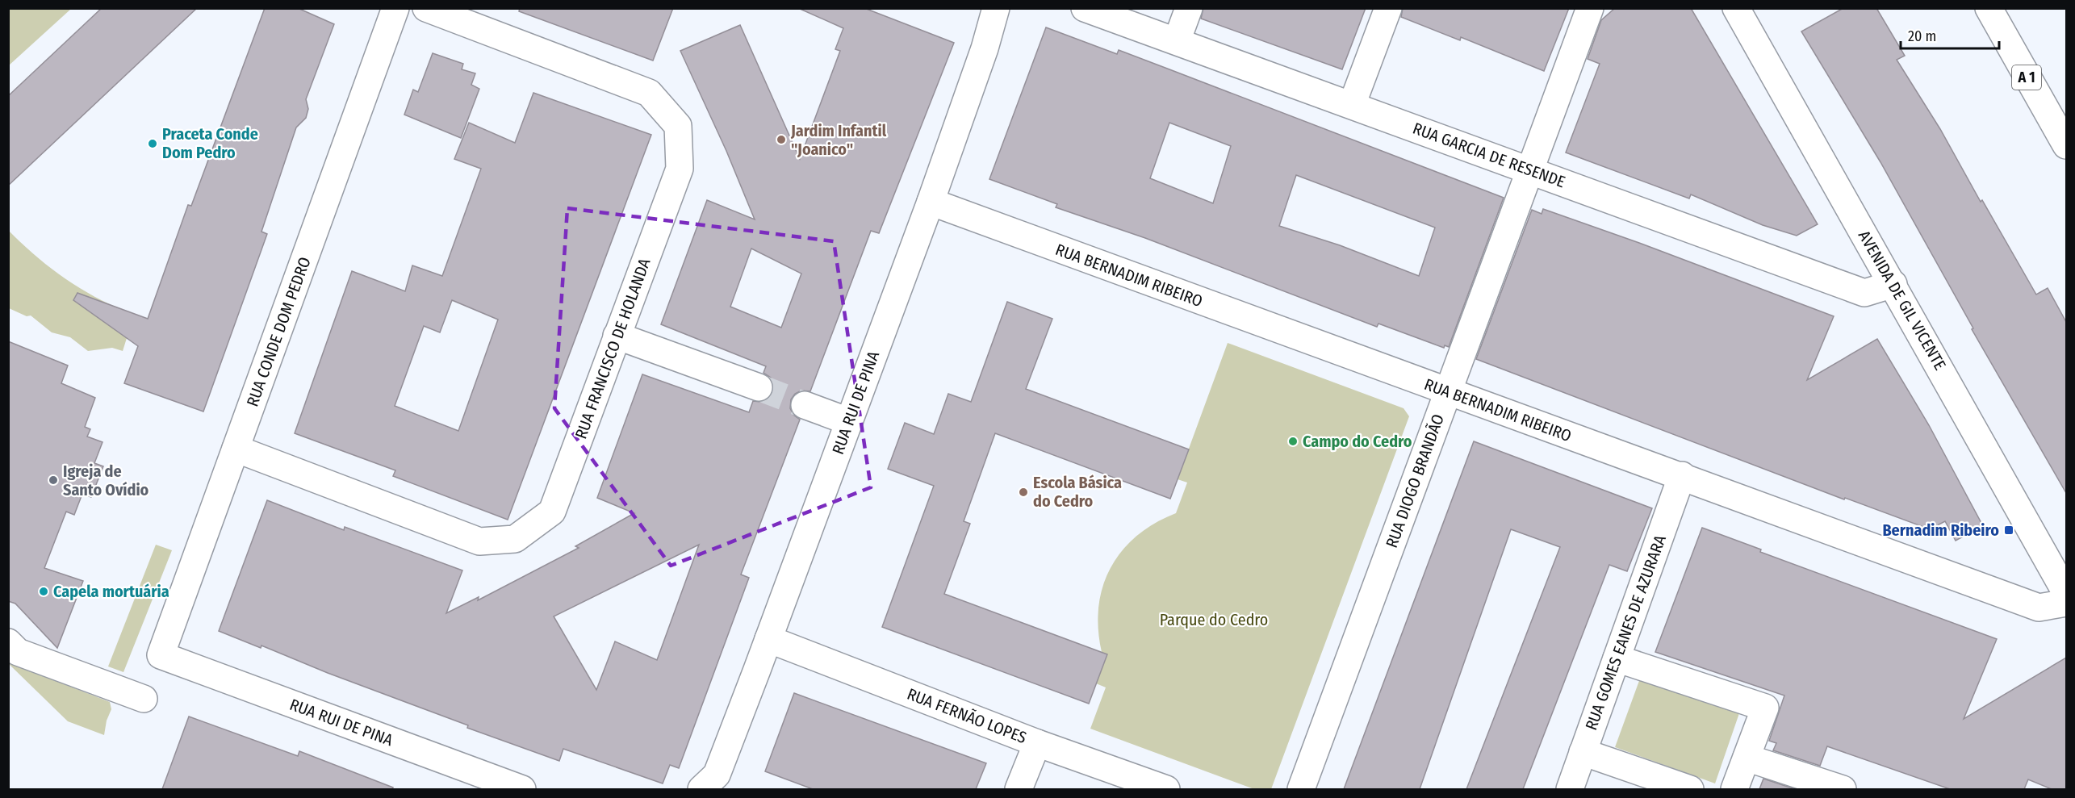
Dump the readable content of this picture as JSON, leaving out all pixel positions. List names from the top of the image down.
{
  "streets": {
    "main road": [
      "A 1",
      "RUA GARCIA DE RESENDE",
      "RUA BERNADIM RIBEIRO",
      "AVENIDA DE GIL VICENTE",
      "RUA CONDE DOM PEDRO",
      "RUA FRANCISCO DE HOLANDA",
      "RUA RUI DE PINA",
      "RUA DIOGO BRANDÃO",
      "RUA GOMES EANES DE AZURARA",
      "RUA FERNÃO LOPES"
    ]
  },
  "crossings": [
    ["RUA GARCIA DE RESENDE", "AVENIDA DE GIL VICENTE"],
    ["RUA GARCIA DE RESENDE", "RUA DIOGO BRANDÃO"],
    ["RUA BERNADIM RIBEIRO", "RUA RUI DE PINA"],
    ["RUA BERNADIM RIBEIRO", "RUA DIOGO BRANDÃO"],
    ["RUA BERNADIM RIBEIRO", "RUA GOMES EANES DE AZURARA"],
    ["RUA CONDE DOM PEDRO", "RUA FRANCISCO DE HOLANDA"],
    ["RUA CONDE DOM PEDRO", "RUA RUI DE PINA"],
    ["RUA RUI DE PINA", "RUA FERNÃO LOPES"]
  ],
  "parks": ["Parque do Cedro"],
  "places": {
    "other": [
      "Jardim Infantil \"Joanico\"",
      "Praceta Conde Dom Pedro",
      "Campo do Cedro",
      "Igreja de Santo Ovídio",
      "Escola Básica do Cedro",
      "Capela mortuária"
    ],
    "transit": ["Bernadim Ribeiro"]
  },
  "scale_bar": "20 m"
}
